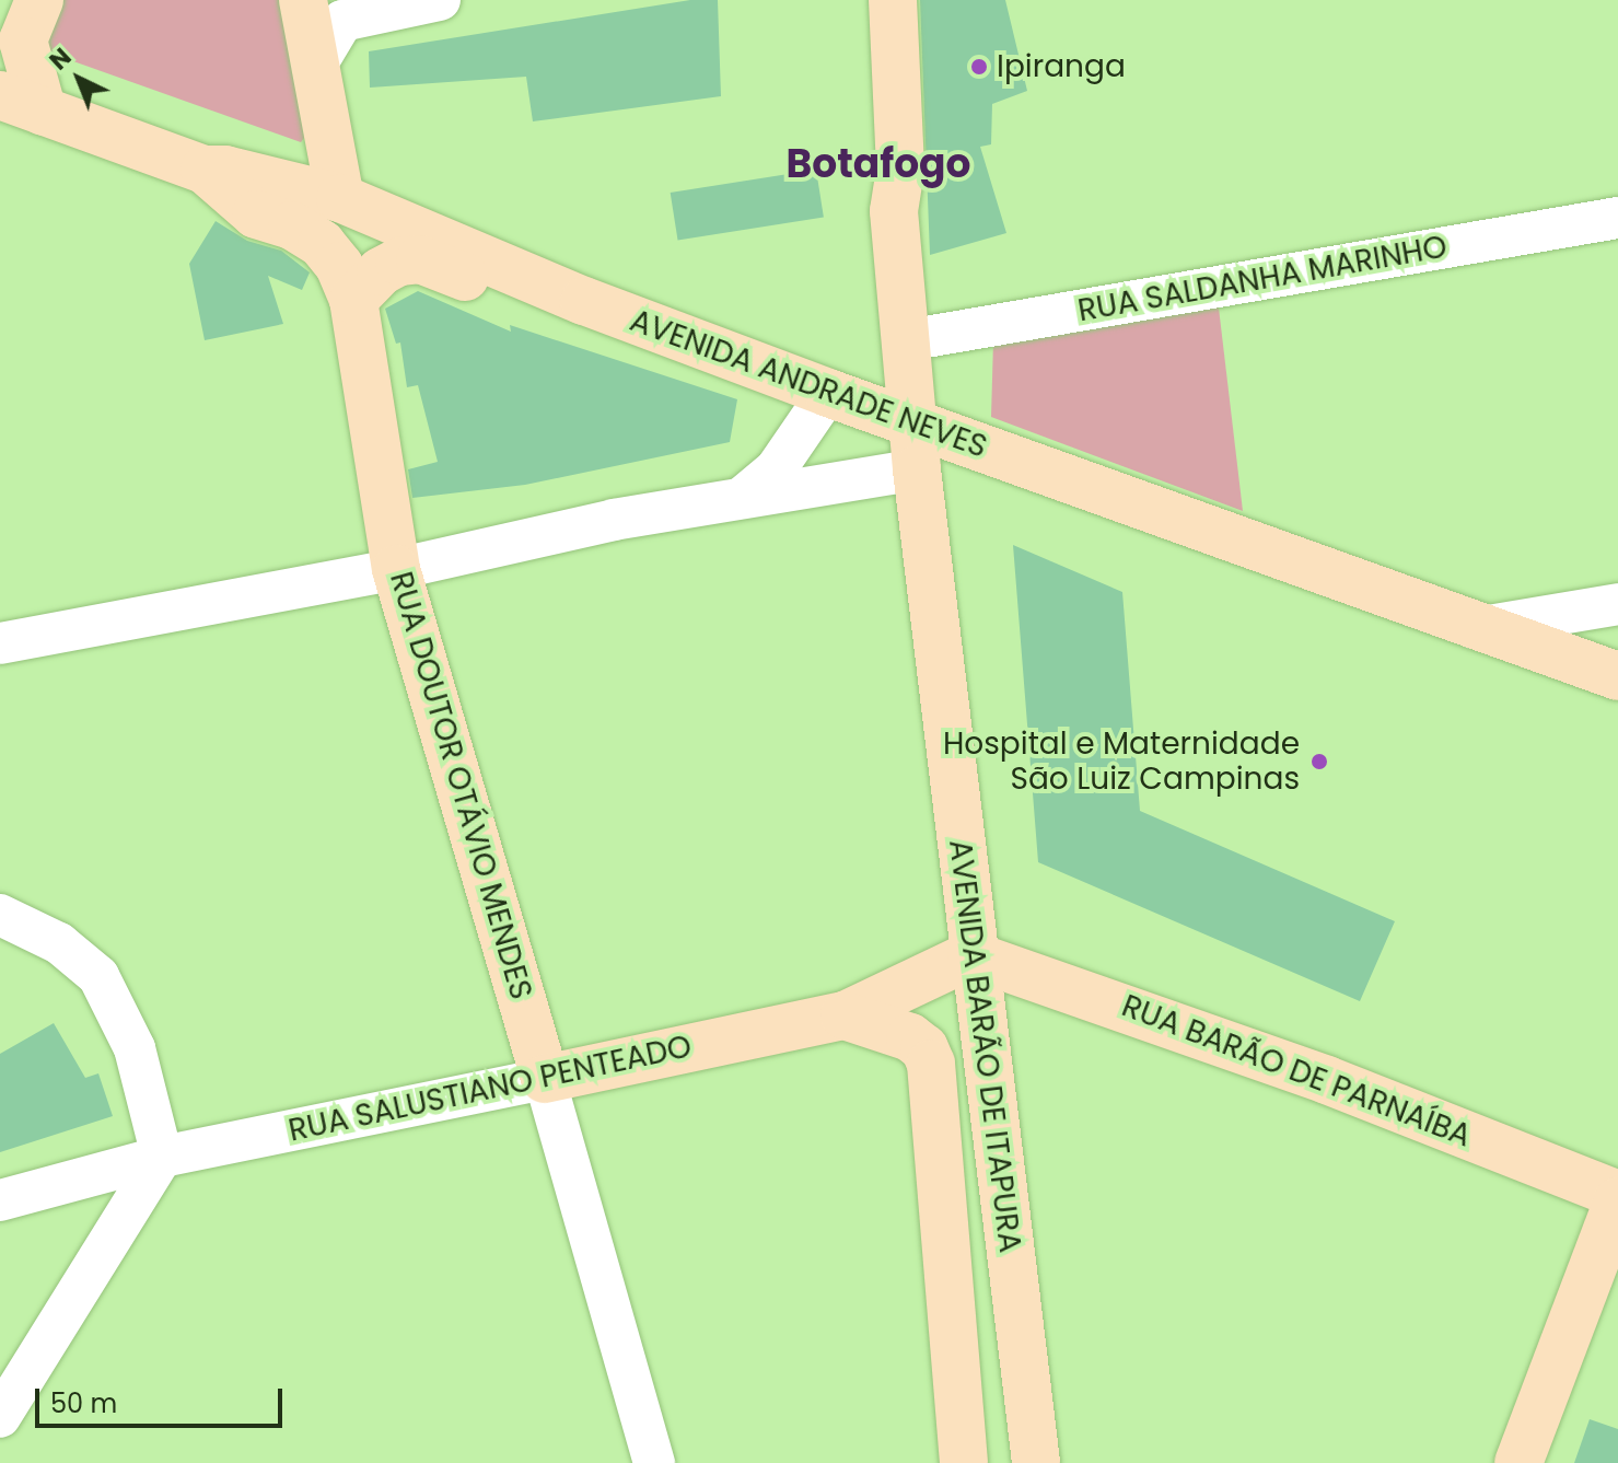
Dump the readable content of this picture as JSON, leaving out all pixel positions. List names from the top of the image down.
{
  "streets": {
    "main road": [
      "AVENIDA ANDRADE NEVES",
      "RUA DOUTOR OTÁVIO MENDES",
      "AVENIDA BARÃO DE ITAPURA",
      "RUA BARÃO DE PARNAÍBA",
      "RUA SALUSTIANO PENTEADO"
    ],
    "street": ["RUA SALDANHA MARINHO"]
  },
  "crossings": [
    ["RUA SALDANHA MARINHO", "AVENIDA BARÃO DE ITAPURA"],
    ["AVENIDA ANDRADE NEVES", "RUA DOUTOR OTÁVIO MENDES"],
    ["AVENIDA ANDRADE NEVES", "AVENIDA BARÃO DE ITAPURA"],
    ["RUA DOUTOR OTÁVIO MENDES", "RUA SALUSTIANO PENTEADO"],
    ["AVENIDA BARÃO DE ITAPURA", "RUA BARÃO DE PARNAÍBA"],
    ["AVENIDA BARÃO DE ITAPURA", "RUA SALUSTIANO PENTEADO"],
    ["RUA BARÃO DE PARNAÍBA", "RUA SALUSTIANO PENTEADO"]
  ],
  "districts": ["Botafogo"],
  "places": ["Ipiranga", "Hospital e Maternidade São Luiz Campinas"],
  "scale_bar": "50 m",
  "north": "top left"
}
